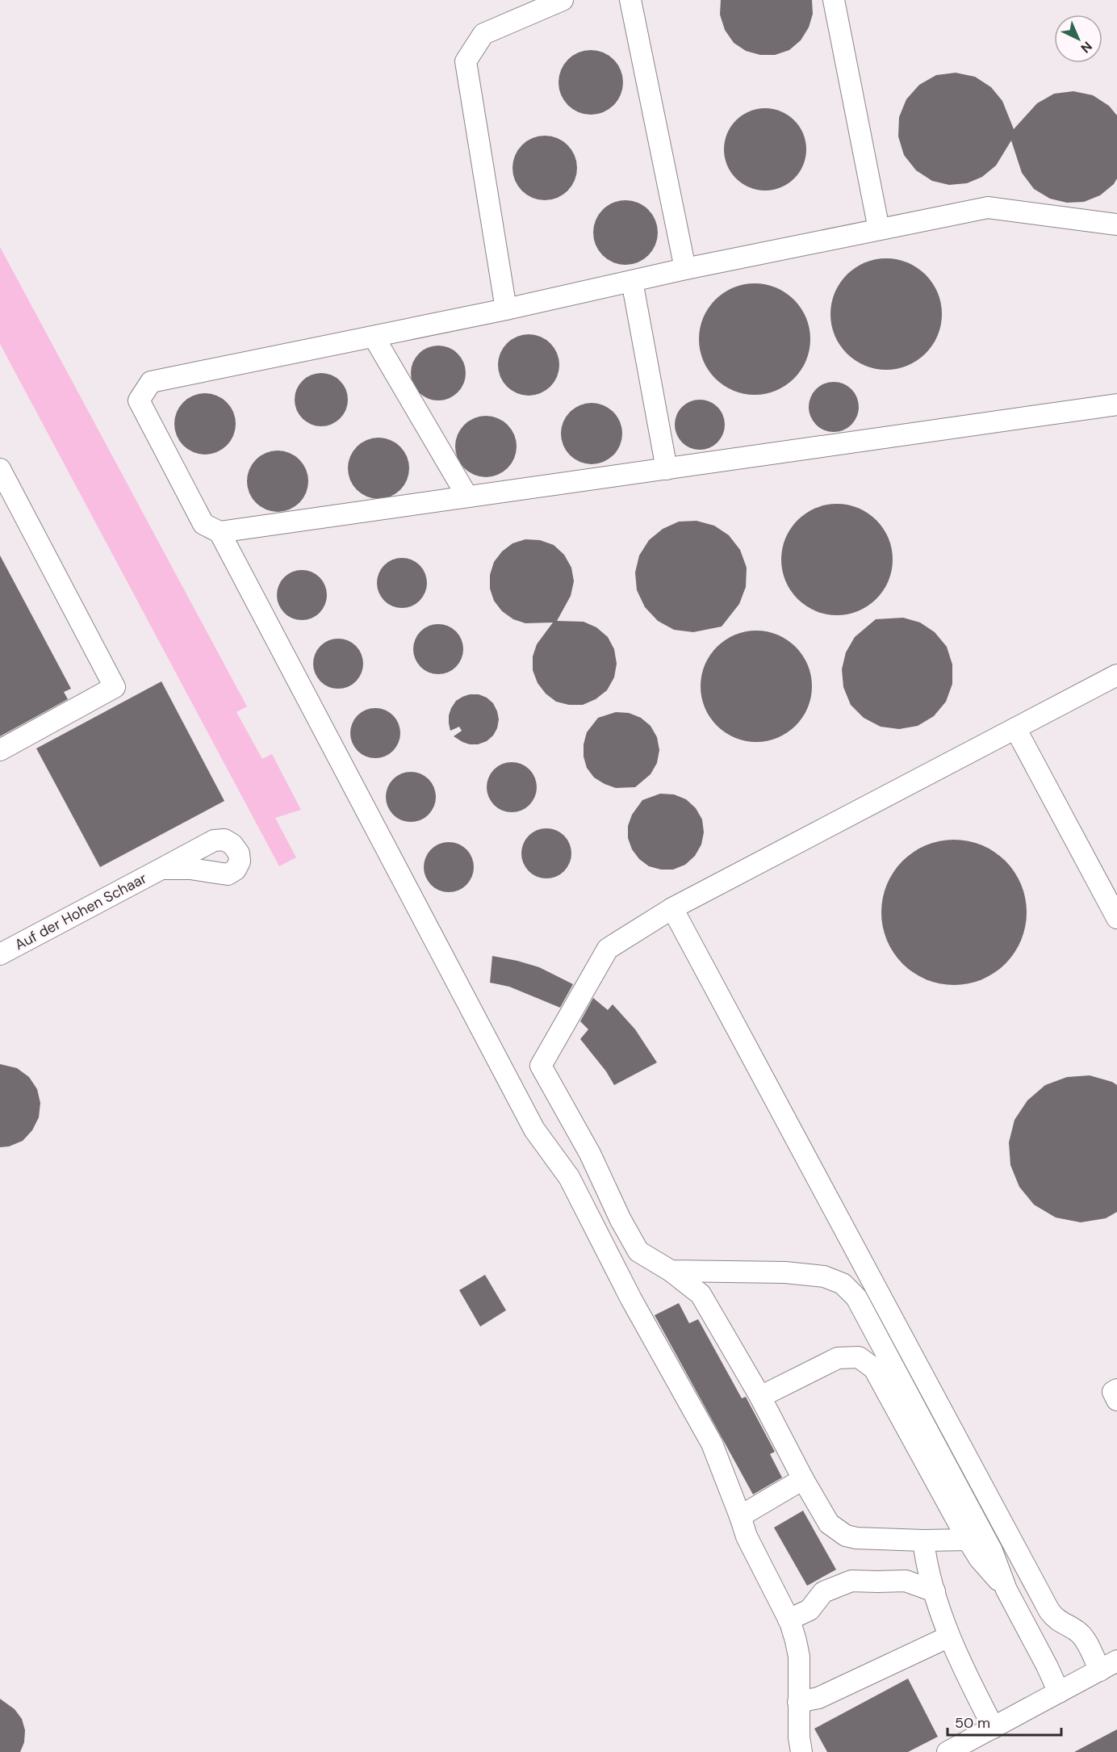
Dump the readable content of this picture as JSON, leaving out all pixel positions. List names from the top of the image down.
{
  "streets": {
    "street": ["Auf der Hohen Schaar"]
  },
  "scale_bar": "50 m",
  "north": "bottom right"
}
